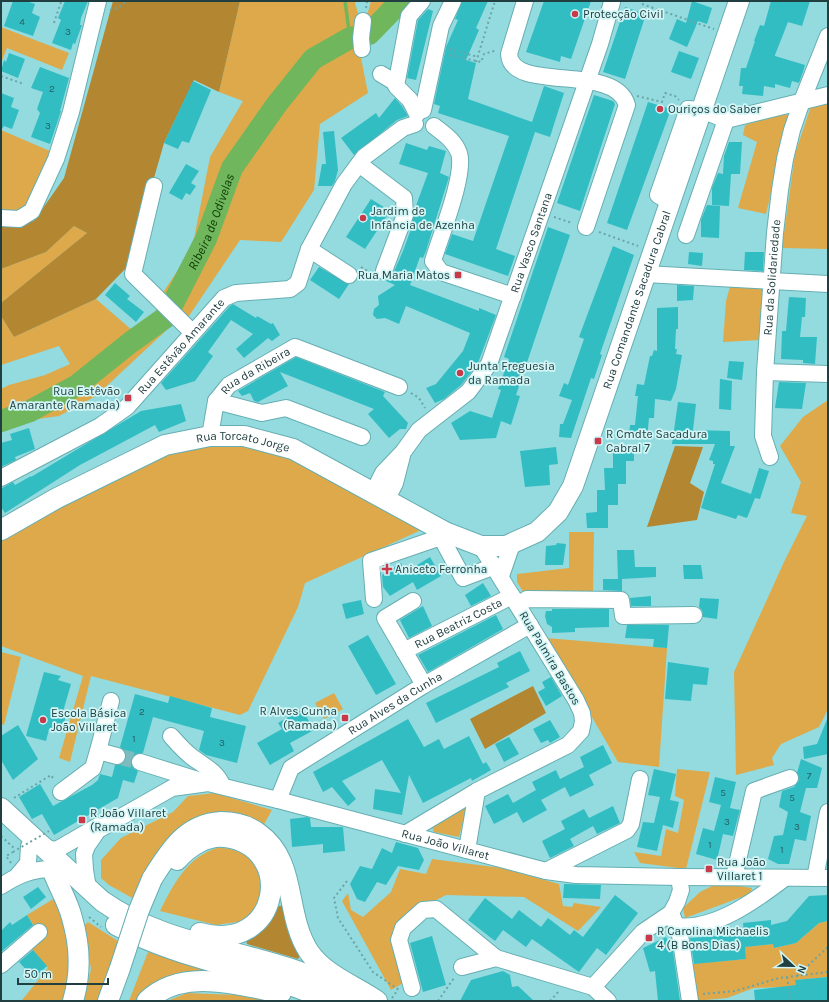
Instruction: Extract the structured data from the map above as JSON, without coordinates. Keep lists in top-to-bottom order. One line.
{"streets":{"main road":["Rua Comandante Sacadura Cabral","Rua Torcato Jorge"],"street":["Rua Vasco Santana","Rua da Solidariedade","Rua Estêvão Amarante","Rua da Ribeira","Rua Beatriz Costa","Rua Palmira Bastos","Rua Alves da Cunha","Rua João Villaret"]},"crossings":[["Rua Vasco Santana","Rua Torcato Jorge"],["Rua Comandante Sacadura Cabral","Rua Torcato Jorge"],["Rua Comandante Sacadura Cabral","Rua Palmira Bastos"],["Rua da Ribeira","Rua Torcato Jorge"],["Rua Torcato Jorge","Rua Palmira Bastos"],["Rua Beatriz Costa","Rua Palmira Bastos"],["Rua Palmira Bastos","Rua Alves da Cunha"],["Rua Palmira Bastos","Rua João Villaret"],["Rua Alves da Cunha","Rua João Villaret"]],"water":["Ribeira de Odivelas"],"places":{"other":["Protecção Civil","Ouriços do Saber","Jardim de Infância de Azenha","Junta Freguesia da Ramada","Escola Básica João Villaret"],"transit":["Rua Maria Matos","Rua Estêvão Amarante (Ramada)","R Cmdte Sacadura Cabral 7","R Alves Cunha (Ramada)","R João Villaret (Ramada)","Rua João Villaret 1","R Carolina Michaelis 4 (B Bons Dias)"],"health":["Aniceto Ferronha"]},"house_numbers":["4","3","2","3","2","1","3","7","5","5","3","3","1","1"],"scale_bar":"50 m","north":"right"}
